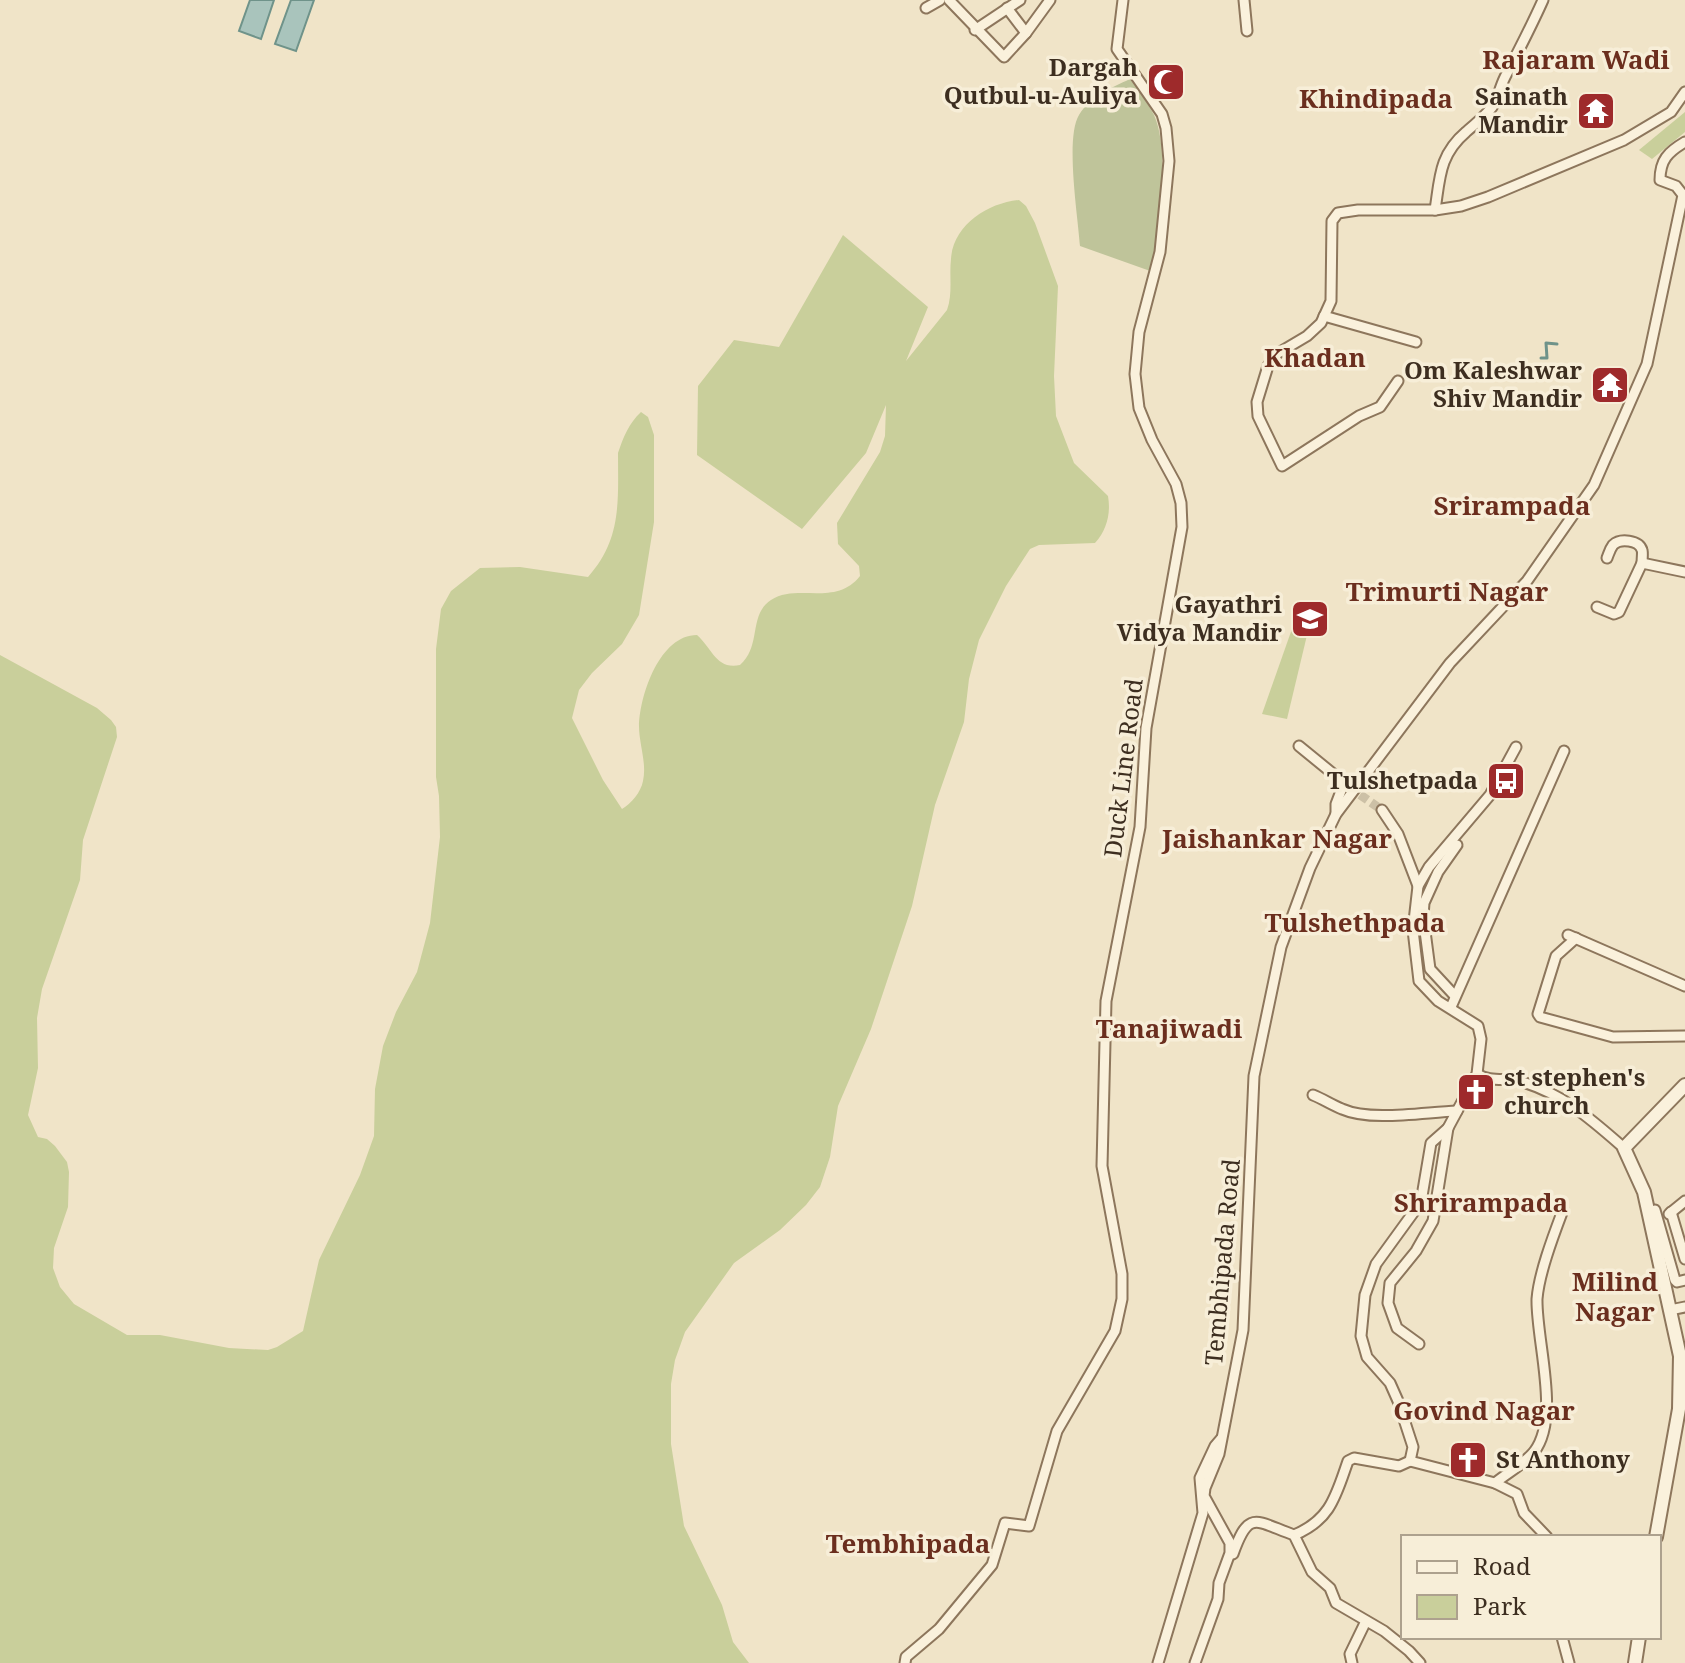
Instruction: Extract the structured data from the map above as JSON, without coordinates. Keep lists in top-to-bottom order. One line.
{"streets":{"street":["Duck Line Road","Tembhipada Road"]},"districts":["Rajaram Wadi","Khindipada","Khadan","Srirampada","Trimurti Nagar","Jaishankar Nagar","Tulshethpada","Tanajiwadi","Shrirampada","Milind Nagar","Govind Nagar","Tembhipada"],"places":{"mosque":["Dargah Qutbul-u-Auliya"],"temple":["Sainath Mandir","Om Kaleshwar Shiv Mandir"],"school or university":["Gayathri Vidya Mandir"],"bus stop":["Tulshetpada"],"church":["st stephen's church","St Anthony"]},"legend":["Road","Park"]}
